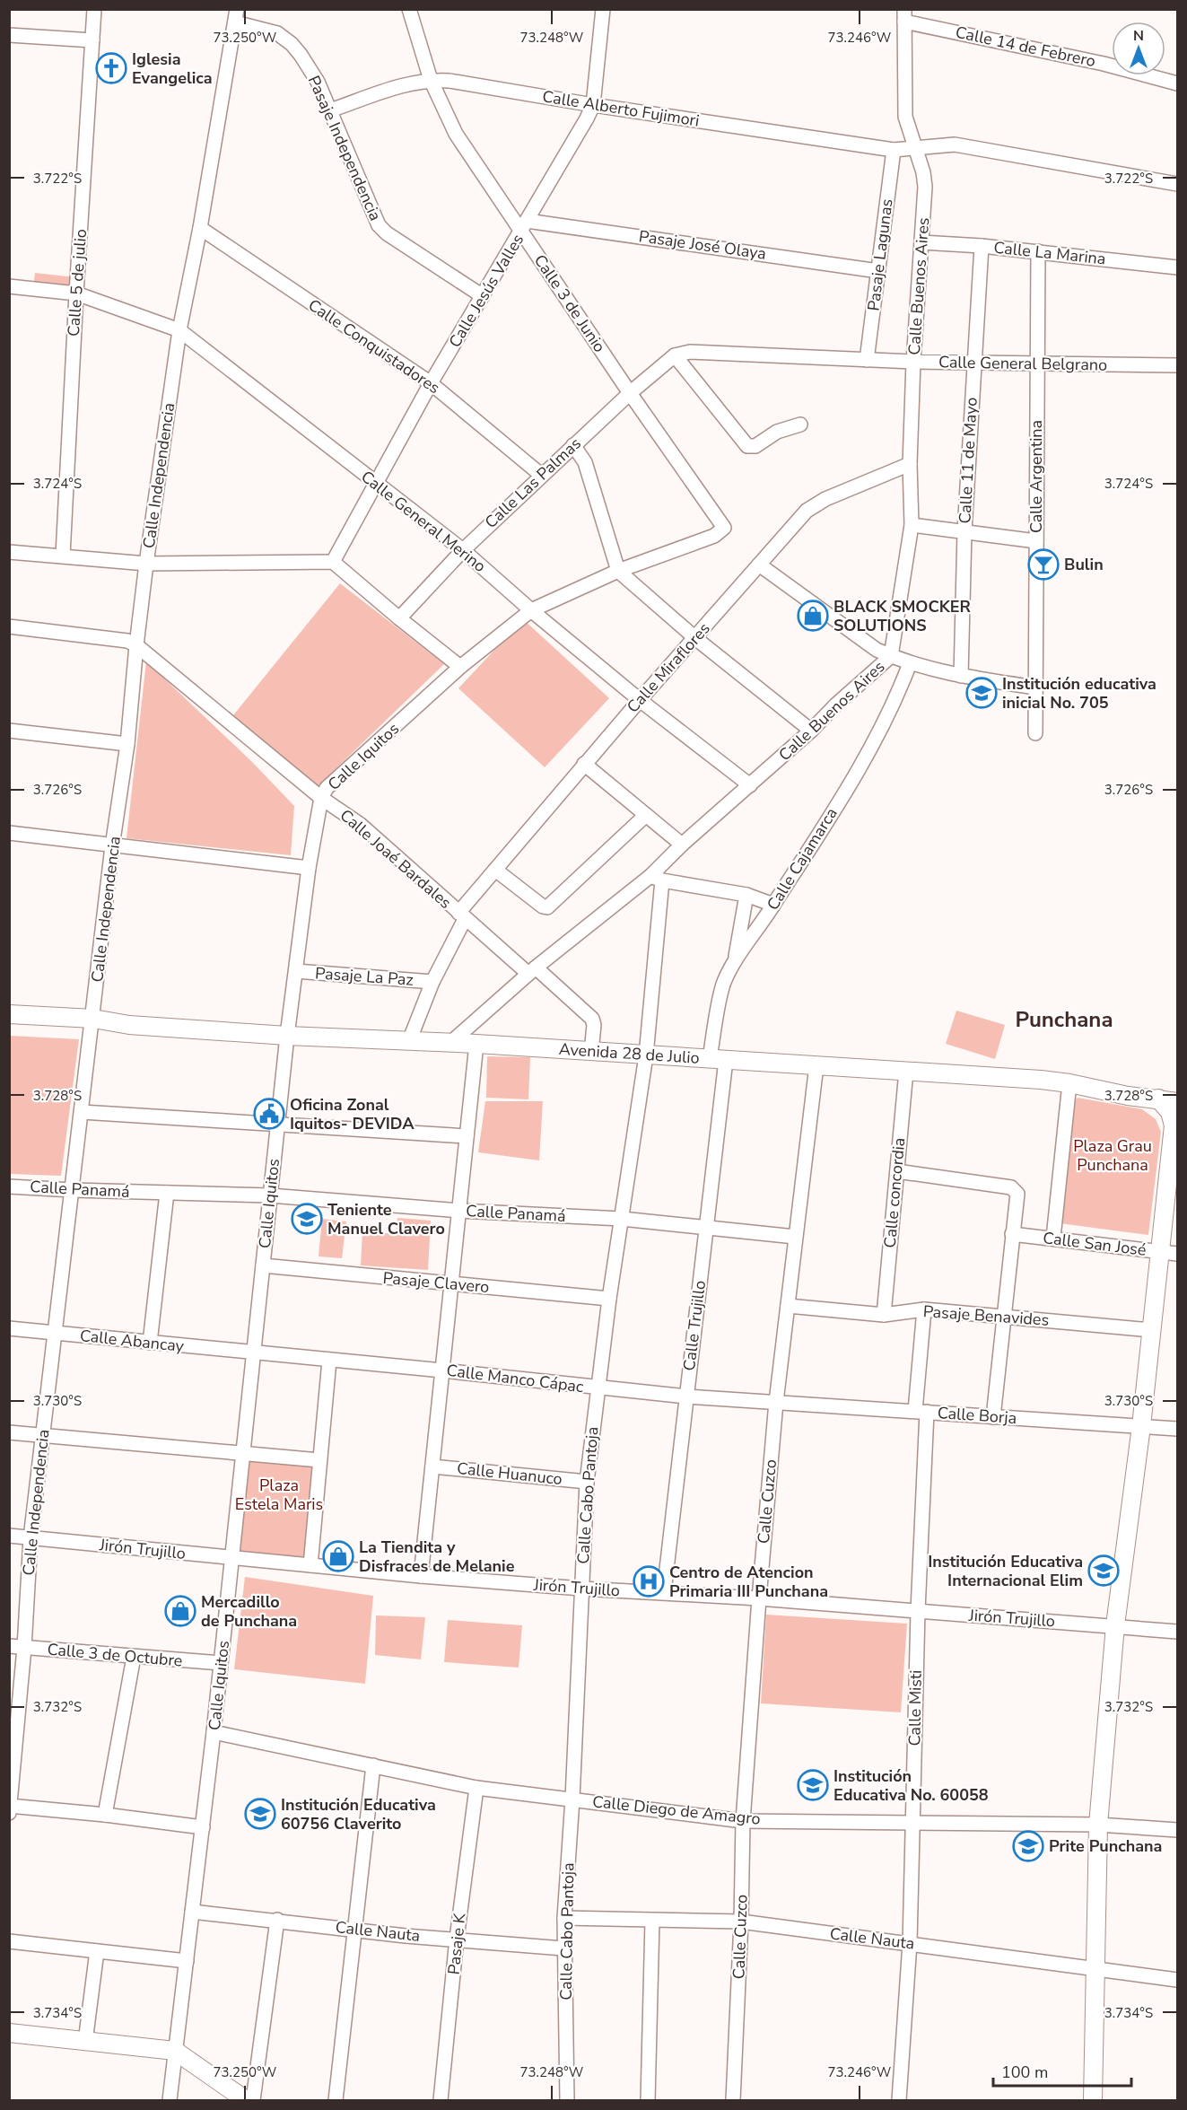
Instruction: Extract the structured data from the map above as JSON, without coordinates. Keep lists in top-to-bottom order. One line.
{"streets":{"main road":["Avenida 28 de Julio"],"street":["Calle 14 de Febrero","Calle Alberto Fujimori","Pasaje Independencia","Pasaje José Olaya","Calle La Marina","Pasaje Lagunas","Calle 5 de julio","Calle Buenos Aires","Calle Jesús Valles","Calle 3 de Junio","Calle Conquistadores","Calle General Belgrano","Calle 11 de Mayo","Calle Independencia","Calle Argentina","Calle Las Palmas","Calle General Merino","Calle Miraflores","Calle Iquitos","Calle Joaé Bardales","Calle Cajamarca","Pasaje La Paz","Calle Panamá","Calle concordia","Calle San José","Pasaje Clavero","Pasaje Benavides","Calle Trujillo","Calle Abancay","Calle Manco Cápac","Calle Borja","Calle Huanuco","Calle Cabo Pantoja","Calle Cuzco","Jirón Trujillo","Calle 3 de Octubre","Calle Misti","Calle Diego de Amagro","Calle Nauta","Pasaje K"]},"crossings":[["Calle 14 de Febrero","Calle Buenos Aires"],["Calle Alberto Fujimori","Pasaje Independencia"],["Calle Alberto Fujimori","Pasaje Lagunas"],["Calle Alberto Fujimori","Calle Buenos Aires"],["Calle Alberto Fujimori","Calle Jesús Valles"],["Calle Alberto Fujimori","Calle 3 de Junio"],["Pasaje Independencia","Calle Jesús Valles"],["Pasaje Independencia","Calle Independencia"],["Pasaje José Olaya","Pasaje Lagunas"],["Pasaje José Olaya","Calle Jesús Valles"],["Pasaje José Olaya","Calle 3 de Junio"],["Calle La Marina","Calle Buenos Aires"],["Calle La Marina","Calle 11 de Mayo"],["Calle La Marina","Calle Argentina"],["Pasaje Lagunas","Calle General Belgrano"],["Calle 5 de julio","Calle General Merino"],["Calle Buenos Aires","Calle General Belgrano"],["Calle Buenos Aires","Calle General Merino"],["Calle Buenos Aires","Calle Miraflores"],["Calle Buenos Aires","Calle Joaé Bardales"],["Calle Buenos Aires","Avenida 28 de Julio"],["Calle Buenos Aires","Calle Cabo Pantoja"],["Calle Jesús Valles","Calle 3 de Junio"],["Calle Jesús Valles","Calle Conquistadores"],["Calle Jesús Valles","Calle General Merino"],["Calle 3 de Junio","Calle Las Palmas"],["Calle 3 de Junio","Calle Iquitos"],["Calle Conquistadores","Calle Independencia"],["Calle Conquistadores","Calle Las Palmas"],["Calle General Belgrano","Calle 11 de Mayo"],["Calle General Belgrano","Calle Argentina"],["Calle General Belgrano","Calle Las Palmas"],["Calle Independencia","Calle General Merino"],["Calle Independencia","Calle Joaé Bardales"],["Calle Independencia","Avenida 28 de Julio"],["Calle Independencia","Calle Panamá"],["Calle Independencia","Calle Abancay"],["Calle Independencia","Jirón Trujillo"],["Calle Independencia","Calle 3 de Octubre"],["Calle Las Palmas","Calle General Merino"],["Calle General Merino","Calle Miraflores"],["Calle General Merino","Calle Iquitos"],["Calle Miraflores","Calle Joaé Bardales"],["Calle Miraflores","Pasaje La Paz"],["Calle Miraflores","Avenida 28 de Julio"],["Calle Iquitos","Calle Joaé Bardales"],["Calle Iquitos","Pasaje La Paz"],["Calle Iquitos","Avenida 28 de Julio"],["Calle Iquitos","Calle Panamá"],["Calle Iquitos","Pasaje Clavero"],["Calle Iquitos","Calle Abancay"],["Calle Iquitos","Calle Manco Cápac"],["Calle Iquitos","Jirón Trujillo"],["Calle Iquitos","Calle 3 de Octubre"],["Calle Iquitos","Calle Diego de Amagro"],["Calle Iquitos","Calle Nauta"],["Calle Joaé Bardales","Avenida 28 de Julio"],["Calle Cajamarca","Avenida 28 de Julio"],["Calle Cajamarca","Calle Trujillo"],["Avenida 28 de Julio","Calle concordia"],["Avenida 28 de Julio","Calle Trujillo"],["Avenida 28 de Julio","Calle Cabo Pantoja"],["Avenida 28 de Julio","Calle Cuzco"],["Calle Panamá","Calle Trujillo"],["Calle Panamá","Calle Cabo Pantoja"],["Calle Panamá","Calle Cuzco"],["Calle concordia","Pasaje Benavides"],["Pasaje Clavero","Calle Cabo Pantoja"],["Pasaje Benavides","Calle Cuzco"],["Pasaje Benavides","Calle Misti"],["Calle Trujillo","Calle Manco Cápac"],["Calle Trujillo","Jirón Trujillo"],["Calle Abancay","Calle Manco Cápac"],["Calle Manco Cápac","Calle Borja"],["Calle Manco Cápac","Calle Cabo Pantoja"],["Calle Manco Cápac","Calle Cuzco"],["Calle Borja","Calle Cuzco"],["Calle Borja","Calle Misti"],["Calle Huanuco","Calle Cabo Pantoja"],["Calle Cabo Pantoja","Jirón Trujillo"],["Calle Cabo Pantoja","Calle Diego de Amagro"],["Calle Cabo Pantoja","Calle Nauta"],["Calle Cuzco","Jirón Trujillo"],["Calle Cuzco","Calle Diego de Amagro"],["Calle Cuzco","Calle Nauta"],["Jirón Trujillo","Calle Misti"],["Calle Misti","Calle Diego de Amagro"],["Calle Misti","Calle Nauta"],["Calle Diego de Amagro","Pasaje K"],["Calle Nauta","Pasaje K"]],"districts":["Punchana"],"parks":["Plaza Grau Punchana","Plaza Estela Maris"],"places":{"church":["Iglesia Evangelica"],"bar":["Bulin"],"shop":["BLACK SMOCKER SOLUTIONS","La Tiendita y Disfraces de Melanie","Mercadillo de Punchana"],"school or university":["Institución educativa inicial No. 705","Teniente Manuel Clavero","Institución Educativa Internacional Elim","Institución Educativa No. 60058","Institución Educativa 60756 Claverito","Prite Punchana"],"public building":["Oficina Zonal Iquitos- DEVIDA"],"hospital":["Centro de Atencion Primaria III Punchana"]},"scale_bar":"100 m","north":"top","coordinates":["73.250°W","73.248°W","73.246°W","3.722°S","3.724°S","3.726°S","3.728°S","3.730°S","3.732°S","3.734°S"]}
